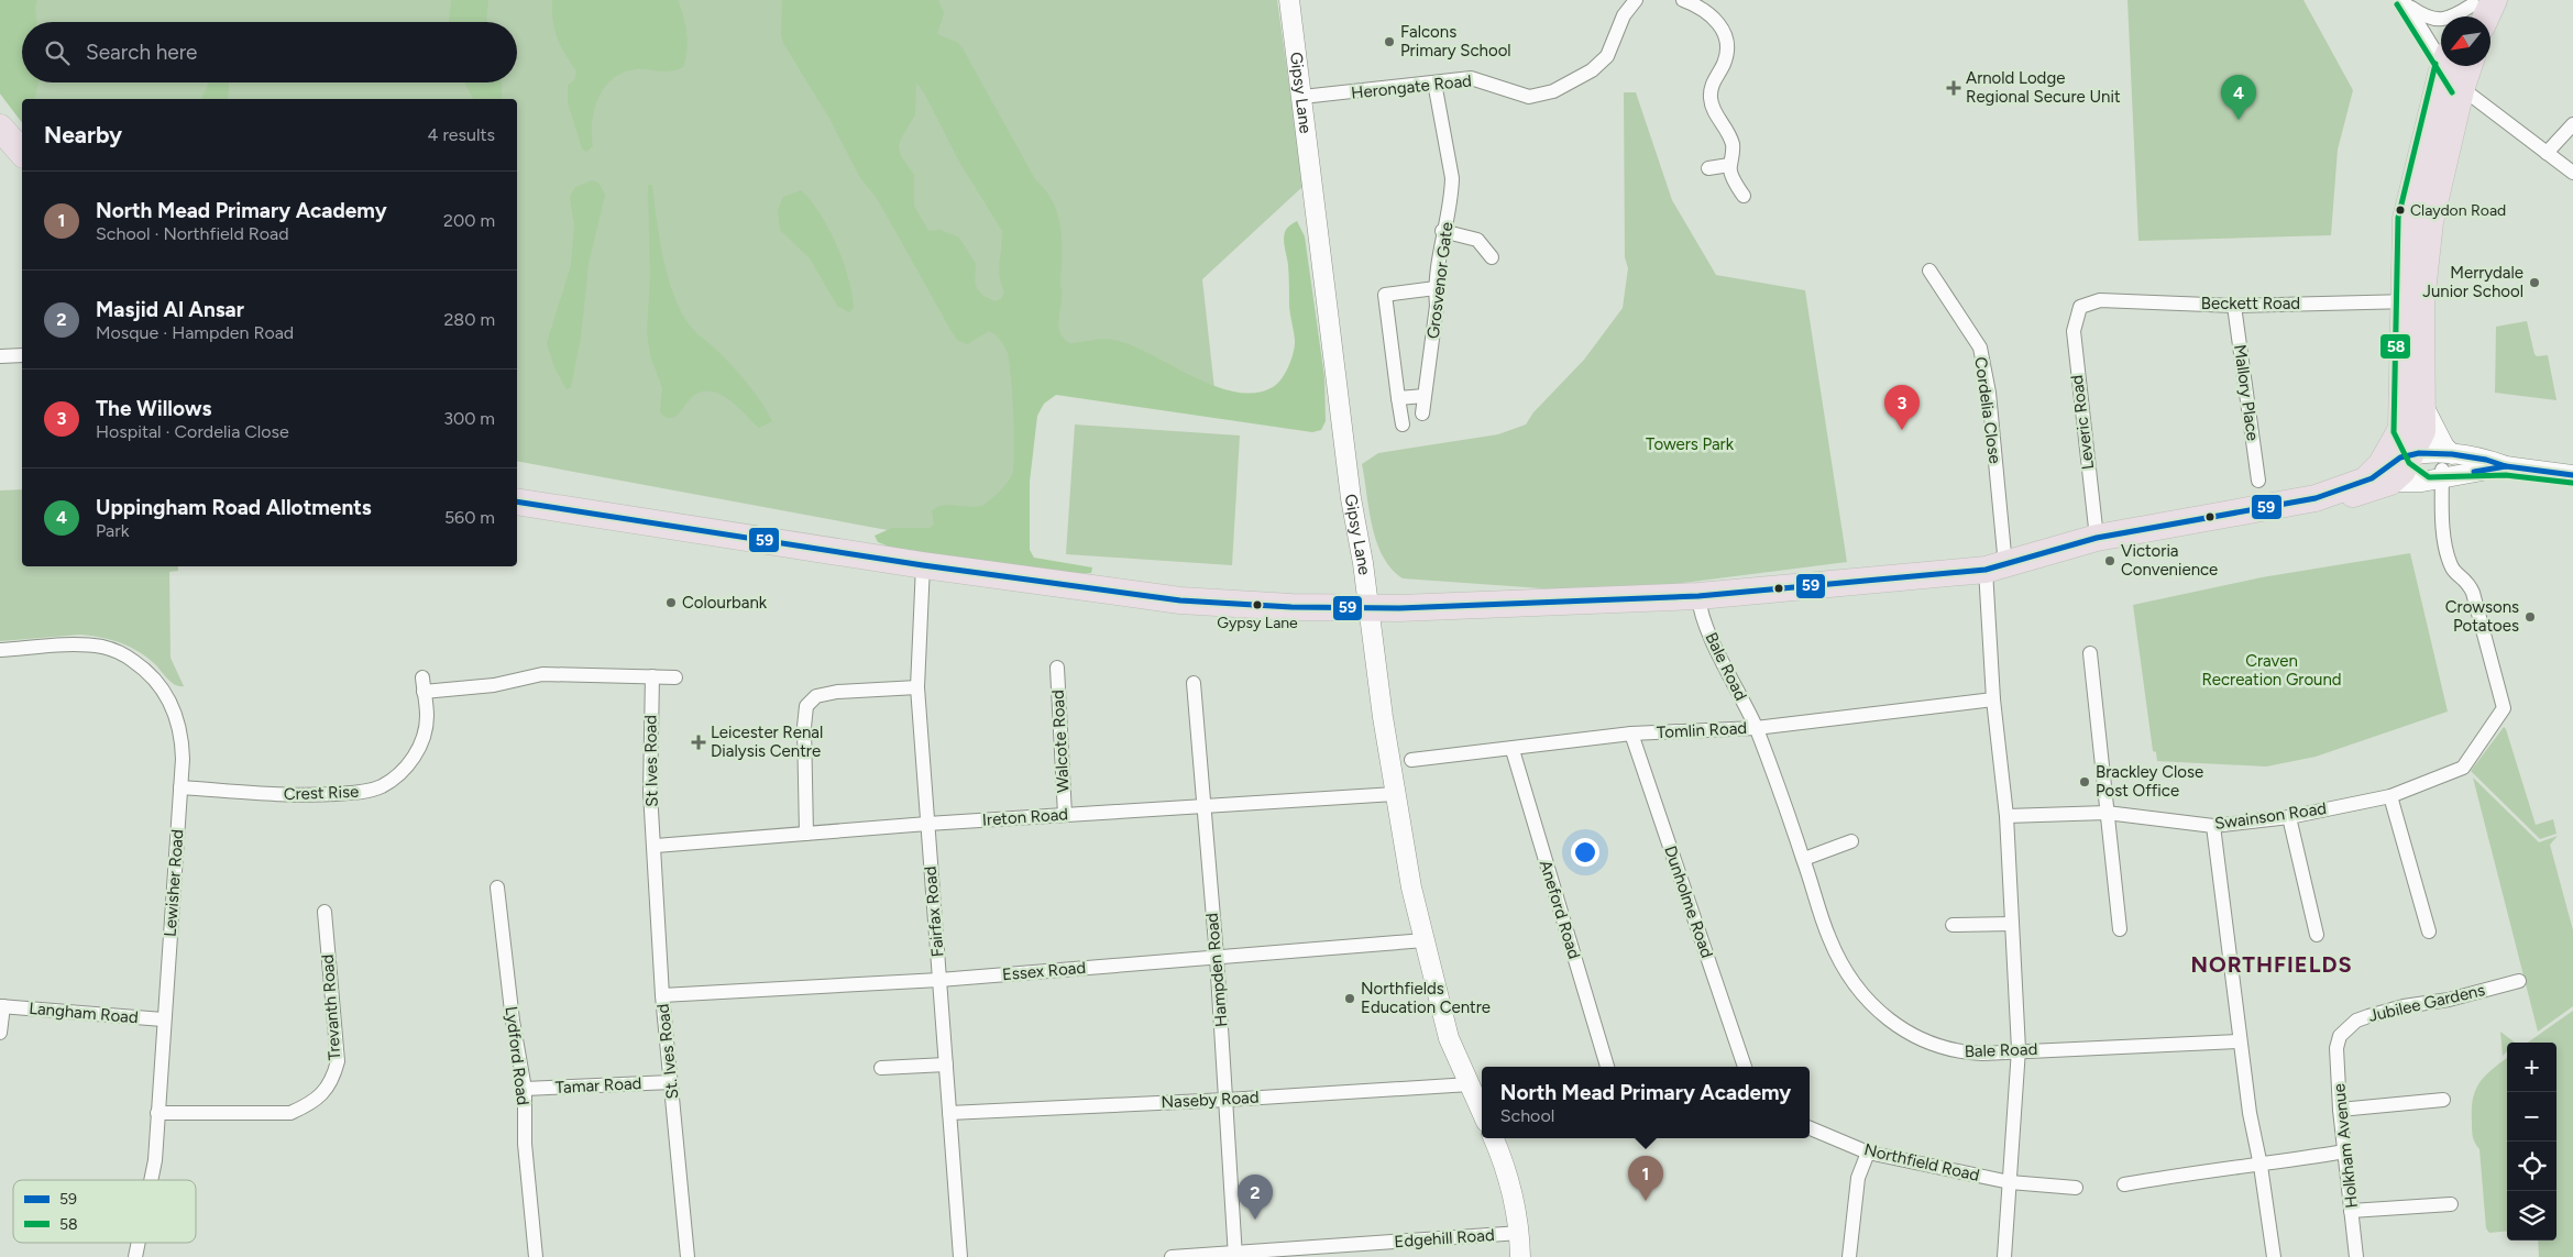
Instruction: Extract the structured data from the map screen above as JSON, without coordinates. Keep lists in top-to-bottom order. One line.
{"streets":{"street":["Herongate Road","Gipsy Lane","Grosvenor Gate","Beckett Road","Mallory Place","Cordelia Close","Leveric Road","Bale Road","Tomlin Road","Walcote Road","St Ives Road","Crest Rise","Swainson Road","Ireton Road","Lewisher Road","Dunholme Road","Aneford Road","Fairfax Road","Hampden Road","Essex Road","Jubilee Gardens","Trevanth Road","Langham Road","St. Ives Road","Lydford Road","Tamar Road","Naseby Road","Holkham Avenue","Northfield Road","Edgehill Road"]},"crossings":[["Herongate Road","Gipsy Lane"],["Herongate Road","Grosvenor Gate"],["Gipsy Lane","Ireton Road"],["Gipsy Lane","Essex Road"],["Gipsy Lane","Naseby Road"],["Beckett Road","Mallory Place"],["Beckett Road","Leveric Road"],["Cordelia Close","Bale Road"],["Cordelia Close","Tomlin Road"],["Cordelia Close","Swainson Road"],["Cordelia Close","Northfield Road"],["Bale Road","Tomlin Road"],["Tomlin Road","Dunholme Road"],["Tomlin Road","Aneford Road"],["Walcote Road","Ireton Road"],["St Ives Road","Crest Rise"],["St Ives Road","Ireton Road"],["St Ives Road","St. Ives Road"],["Crest Rise","Lewisher Road"],["Ireton Road","Fairfax Road"],["Ireton Road","Hampden Road"],["Ireton Road","St. Ives Road"],["Lewisher Road","Trevanth Road"],["Lewisher Road","Langham Road"],["Fairfax Road","Essex Road"],["Fairfax Road","Naseby Road"],["Hampden Road","Essex Road"],["Hampden Road","Naseby Road"],["Hampden Road","Edgehill Road"],["Essex Road","St. Ives Road"],["Jubilee Gardens","Holkham Avenue"],["St. Ives Road","Tamar Road"],["Lydford Road","Tamar Road"]],"districts":["NORTHFIELDS"],"parks":["Towers Park","Craven Recreation Ground"],"places":{"other":["Falcons Primary School","Claydon Road","Merrydale Junior School","Victoria Convenience","Colourbank","Gypsy Lane","Crowsons Potatoes","Brackley Close Post Office","Northfields Education Centre"],"health":["Arnold Lodge Regional Secure Unit","Leicester Renal Dialysis Centre"]},"lines":["transit line 58","transit line 59"],"legend":["59","58"],"north":"bottom left","page":{"search":"Search here","pins":["4","3","1","2"],"heading":["Nearby","4 results"],"list":[{"mark":"1","name":"North Mead Primary Academy","note":"School · Northfield Road","value":"200 m"},{"mark":"2","name":"Masjid Al Ansar","note":"Mosque · Hampden Road","value":"280 m"},{"mark":"3","name":"The Willows","note":"Hospital · Cordelia Close","value":"300 m"},{"mark":"4","name":"Uppingham Road Allotments","note":"Park","value":"560 m"}],"map_buttons":["+","−"],"popup":["North Mead Primary Academy","School"]}}
